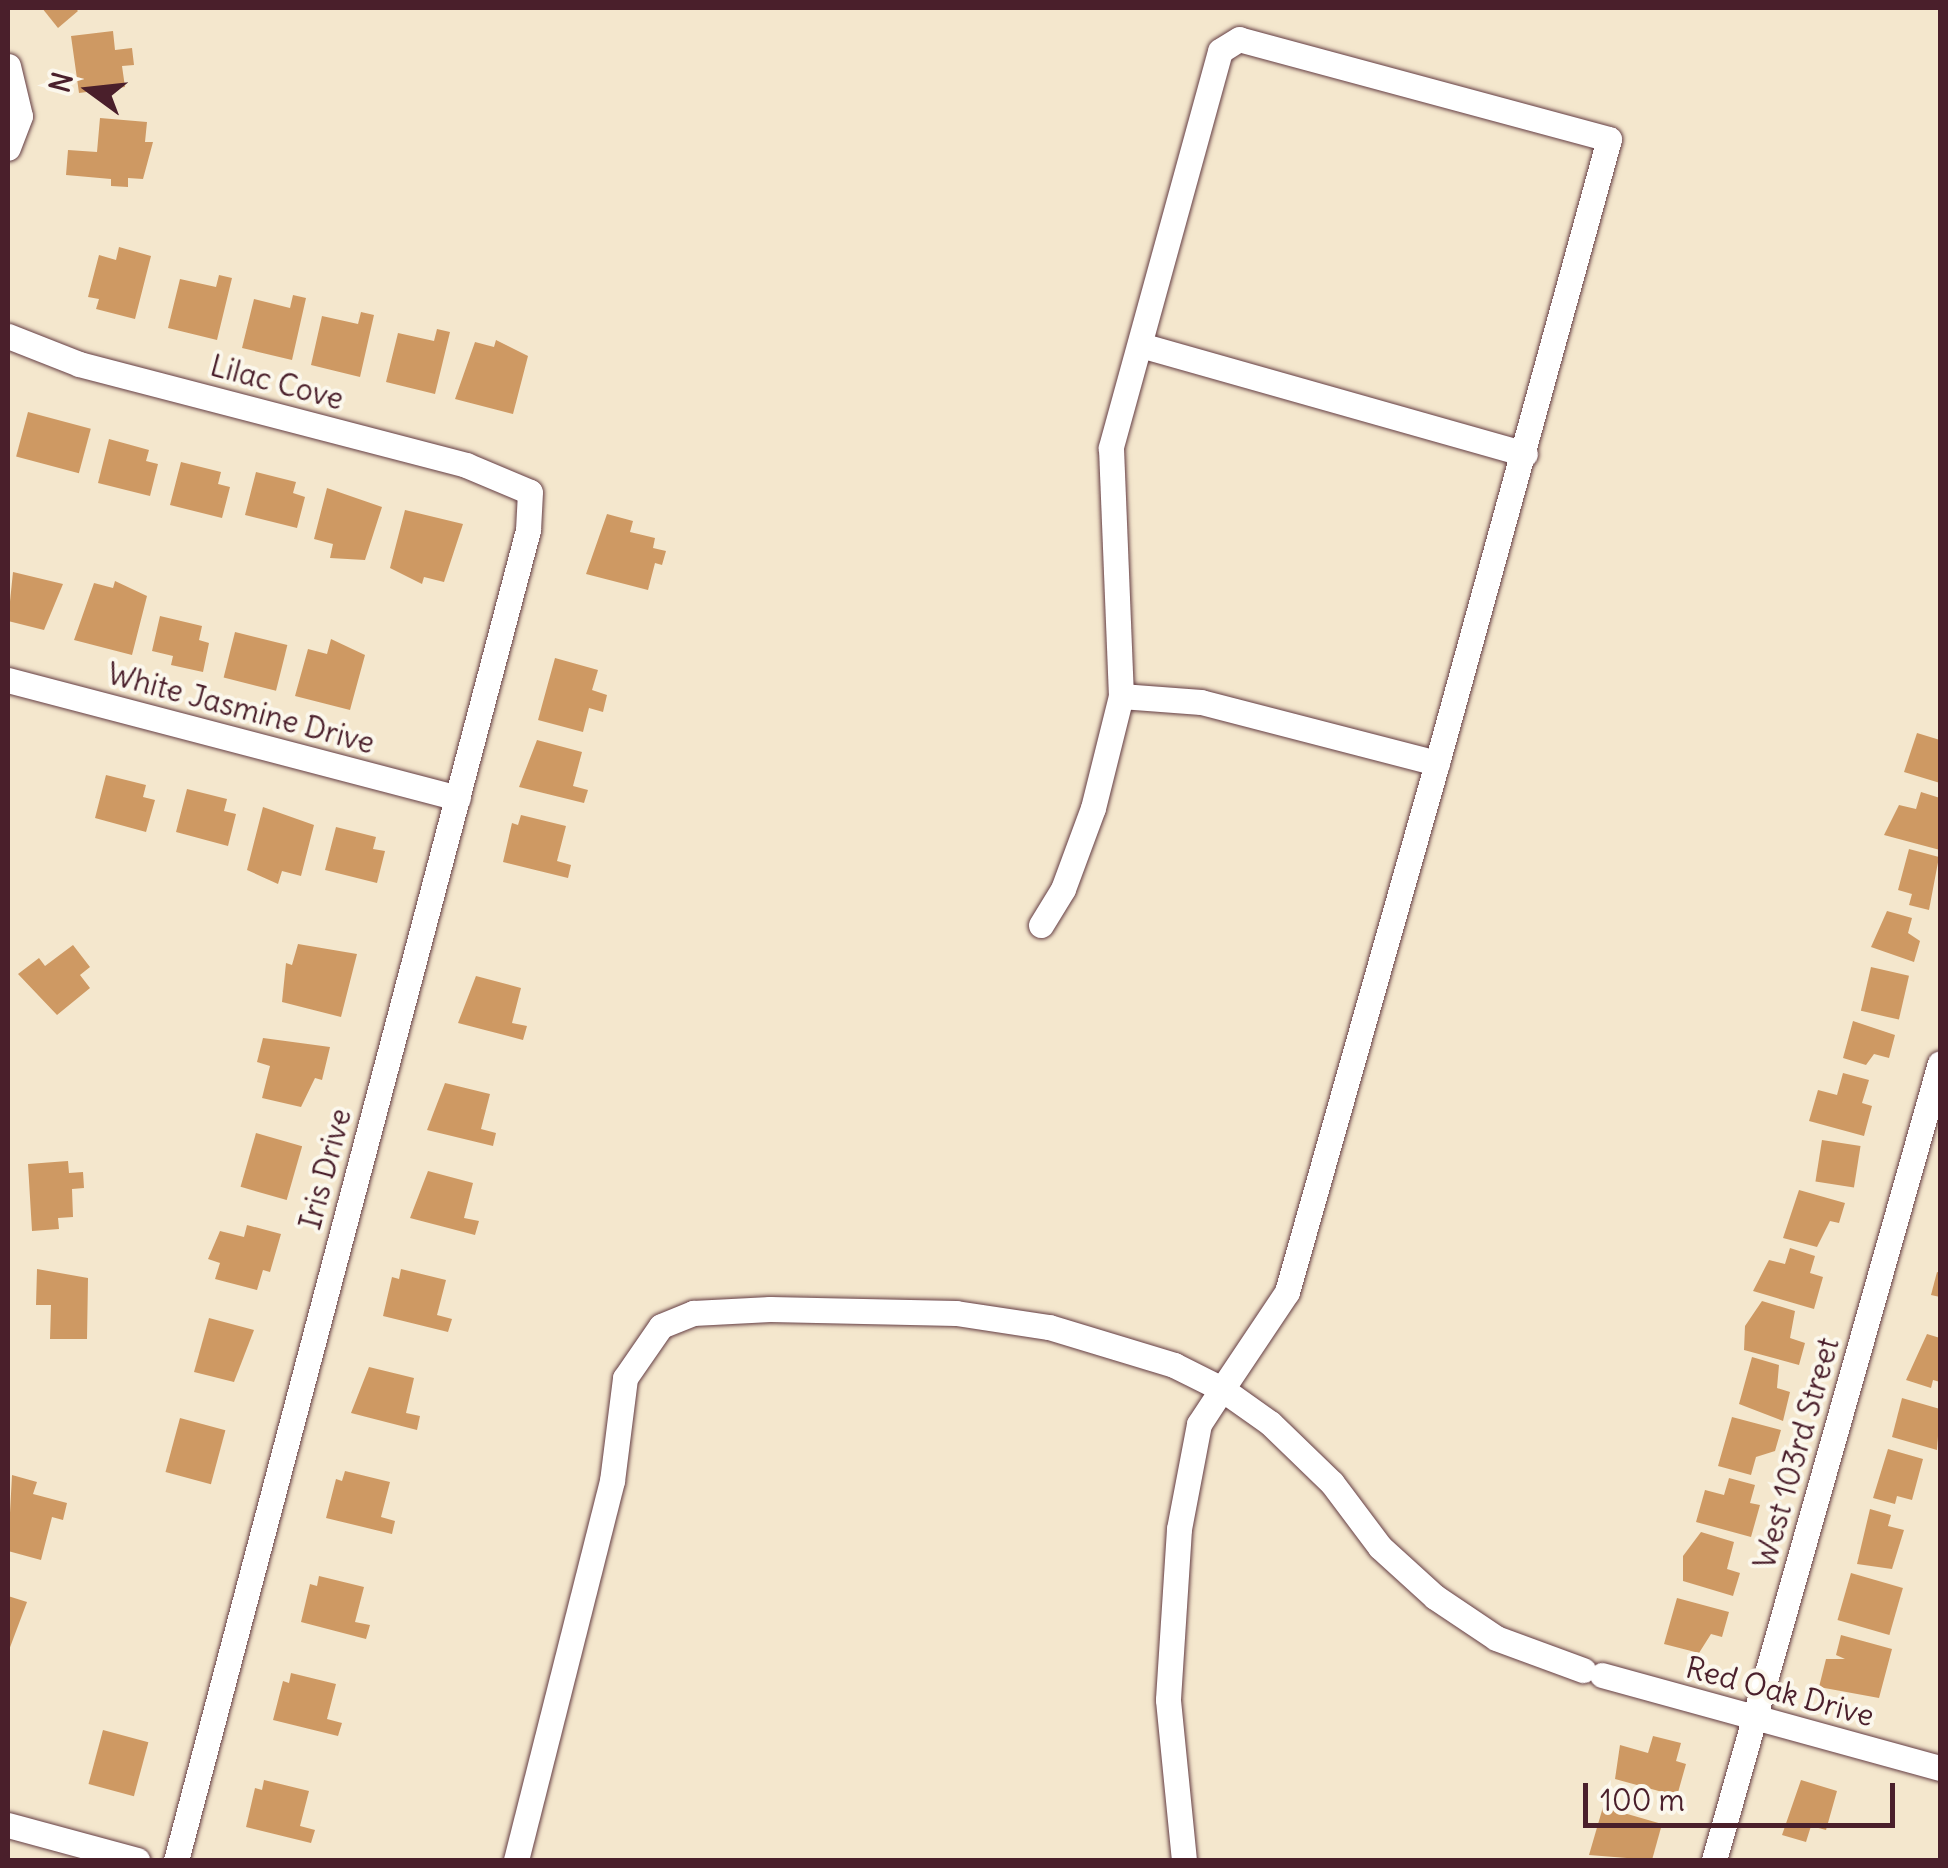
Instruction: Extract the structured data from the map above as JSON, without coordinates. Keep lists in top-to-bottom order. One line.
{"streets":{"street":["Lilac Cove","White Jasmine Drive","Iris Drive","West 103rd Street","Red Oak Drive"]},"crossings":[["Lilac Cove","Iris Drive"],["White Jasmine Drive","Iris Drive"],["West 103rd Street","Red Oak Drive"]],"scale_bar":"100 m","north":"left"}
